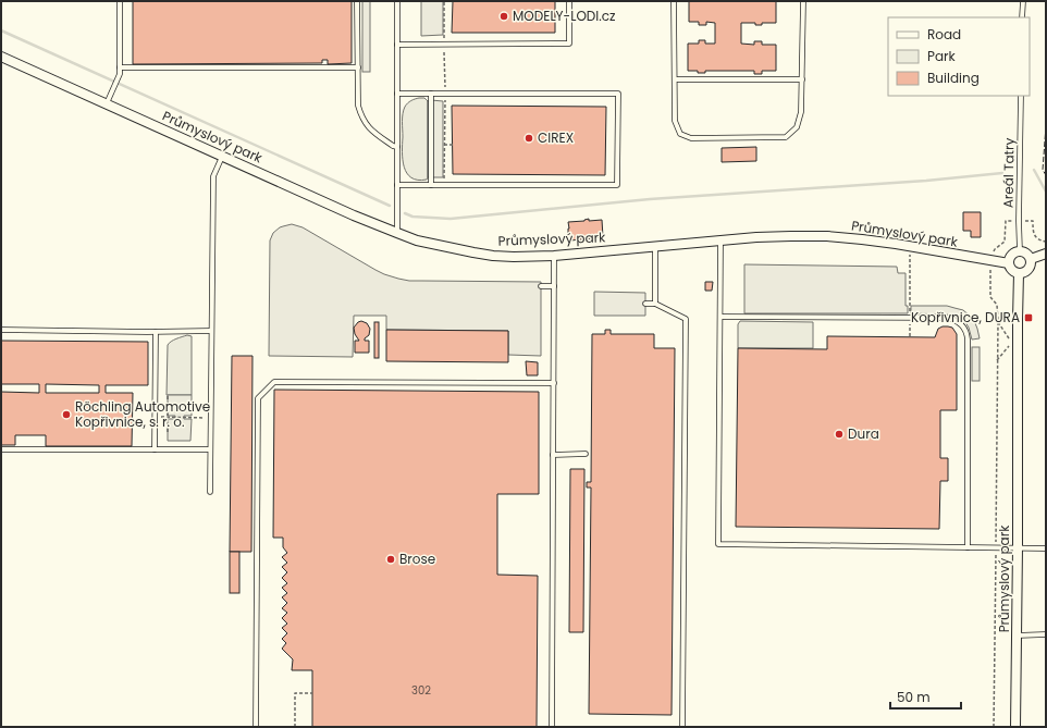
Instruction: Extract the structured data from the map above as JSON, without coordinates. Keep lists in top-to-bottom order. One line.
{"streets":{"street":["Průmyslový park"],"lane":["Areál Tatry"]},"crossings":[["Průmyslový park","Areál Tatry"]],"places":{"other":["MODELY-LODI.cz","CIREX","Röchling Automotive Kopřivnice, s. r. o.","Dura","Brose"],"transit":["Kopřivnice, DURA"]},"house_numbers":["302"],"legend":["Road","Park","Building"],"scale_bar":"50 m"}
